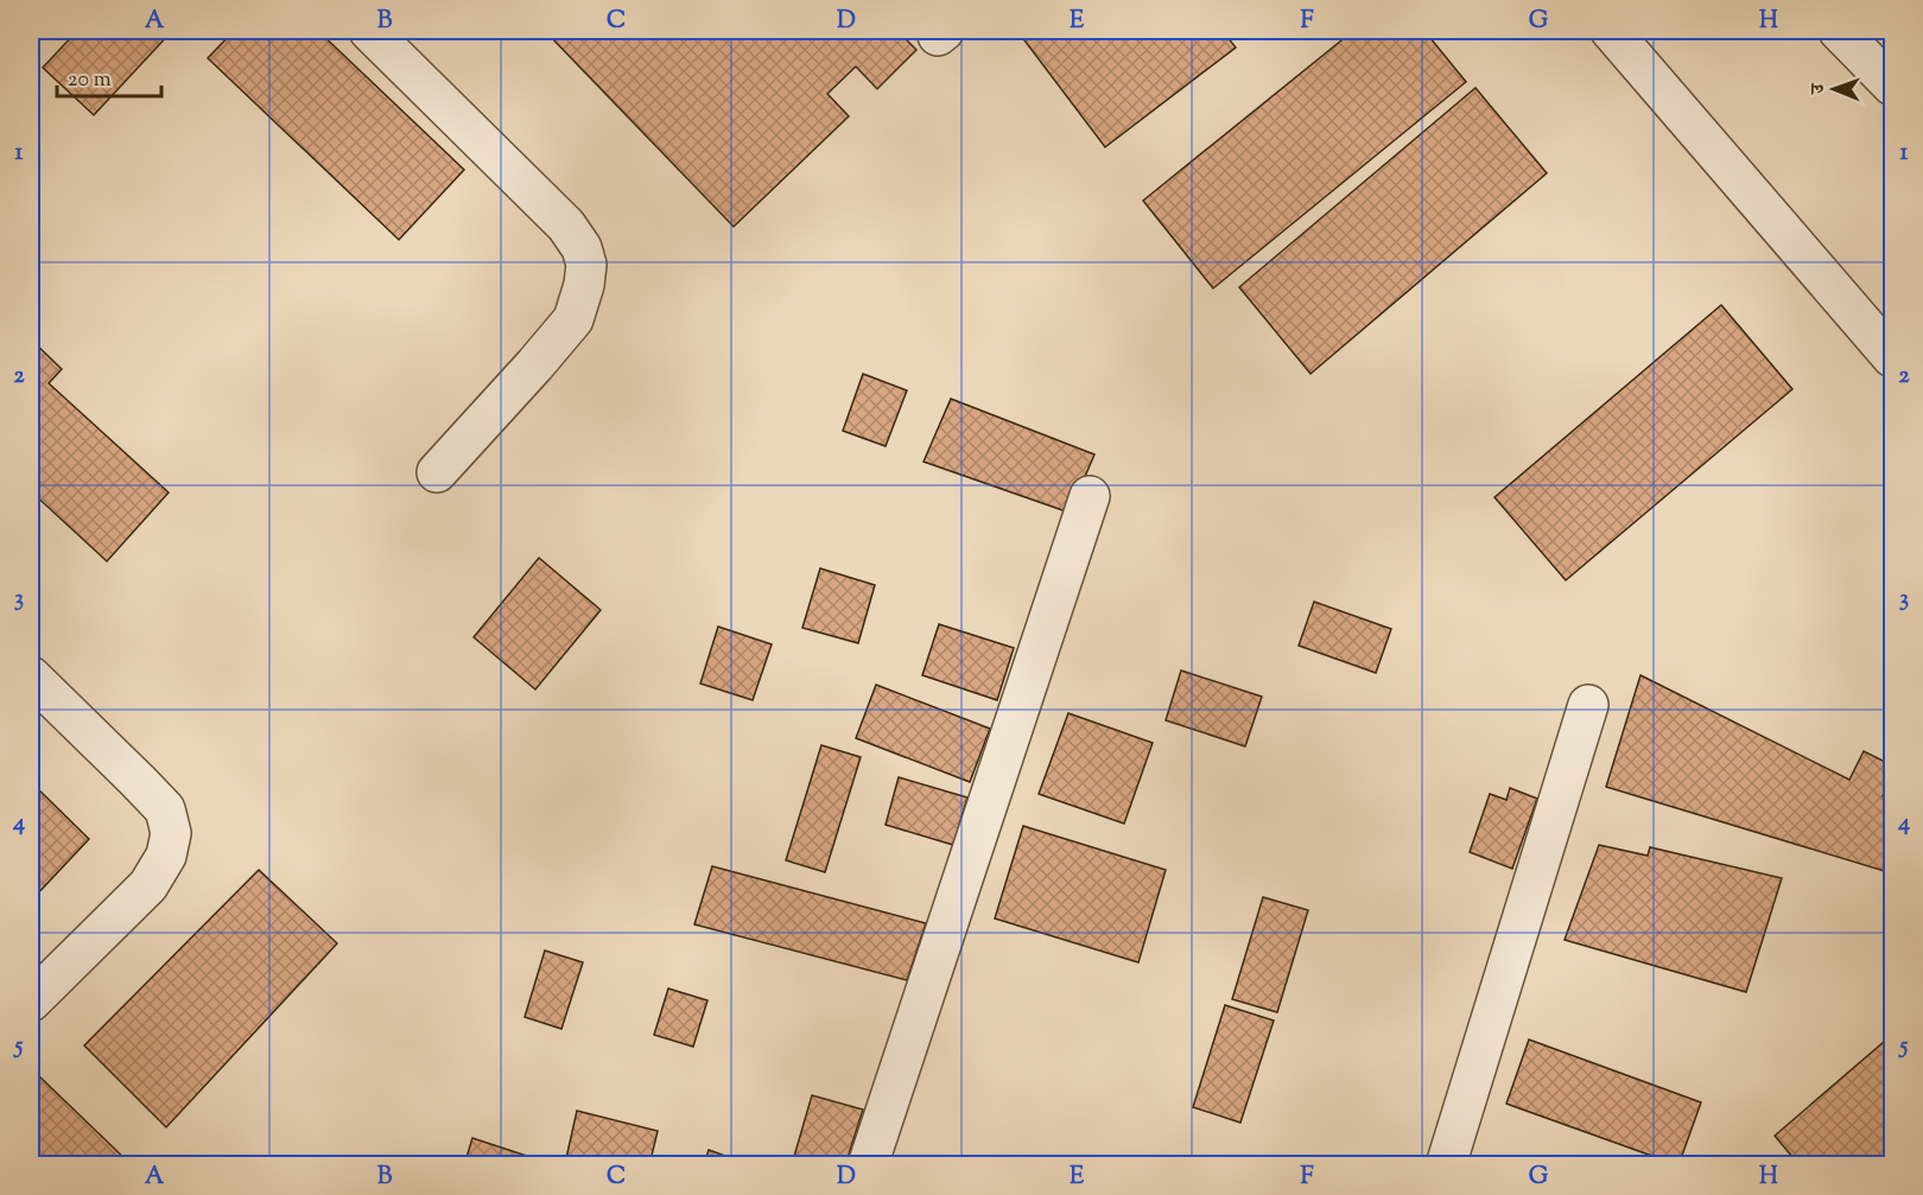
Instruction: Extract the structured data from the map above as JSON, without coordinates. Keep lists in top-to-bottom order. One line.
{"scale_bar":"20 m","north":"left","grid":{"columns":["A","B","C","D","E","F","G","H"],"rows":["1","2","3","4","5"]}}
